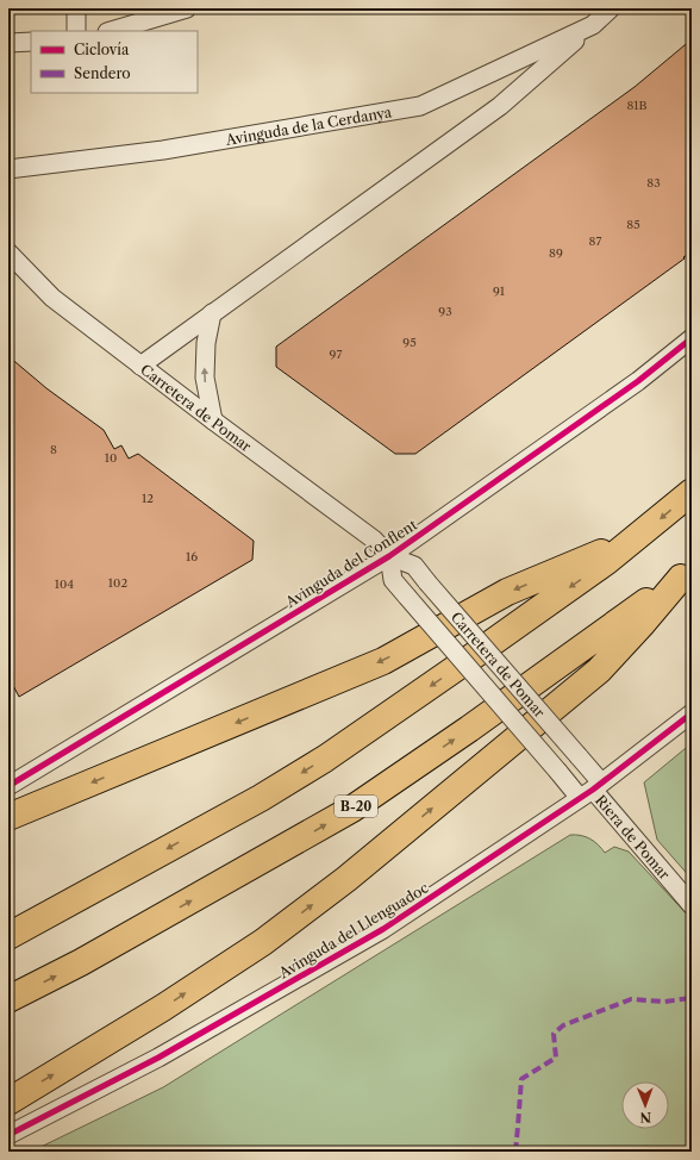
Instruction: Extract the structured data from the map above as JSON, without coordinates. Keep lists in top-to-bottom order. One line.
{"streets":{"highway":["B-20"],"street":["Avinguda de la Cerdanya","Carretera de Pomar","Avinguda del Conflent","Riera de Pomar","Avinguda del Llenguadoc"]},"crossings":[["Avinguda de la Cerdanya","Carretera de Pomar"],["Carretera de Pomar","Avinguda del Conflent"],["Carretera de Pomar","Riera de Pomar"],["Carretera de Pomar","Avinguda del Llenguadoc"],["Riera de Pomar","Avinguda del Llenguadoc"]],"house_numbers":["81B","83","85","87","89","91","93","95","97","8","10","12","16","102","104"],"legend":["Ciclovía","Sendero"],"north":"bottom"}
